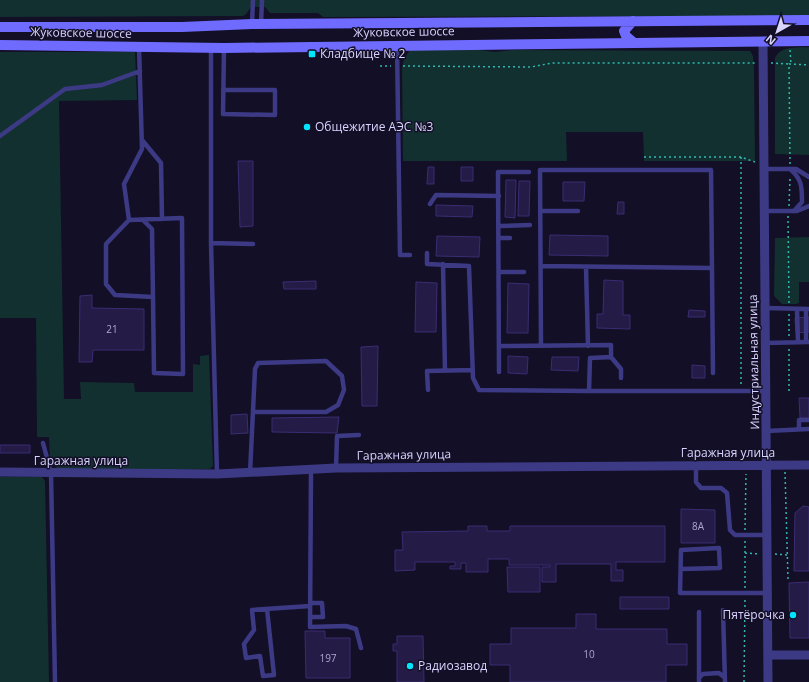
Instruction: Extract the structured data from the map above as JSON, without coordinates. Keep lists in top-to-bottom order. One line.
{"streets":{"main road":["Жуковское шоссе"],"street":["Индустриальная улица","Гаражная улица"]},"crossings":[["Жуковское шоссе","Индустриальная улица"],["Индустриальная улица","Гаражная улица"]],"places":{"transit":["Кладбище № 2"],"other":["Общежитие АЭС №3","Пятёрочка","Радиозавод"]},"house_numbers":["21","8А","10","197"],"north":"bottom left"}
